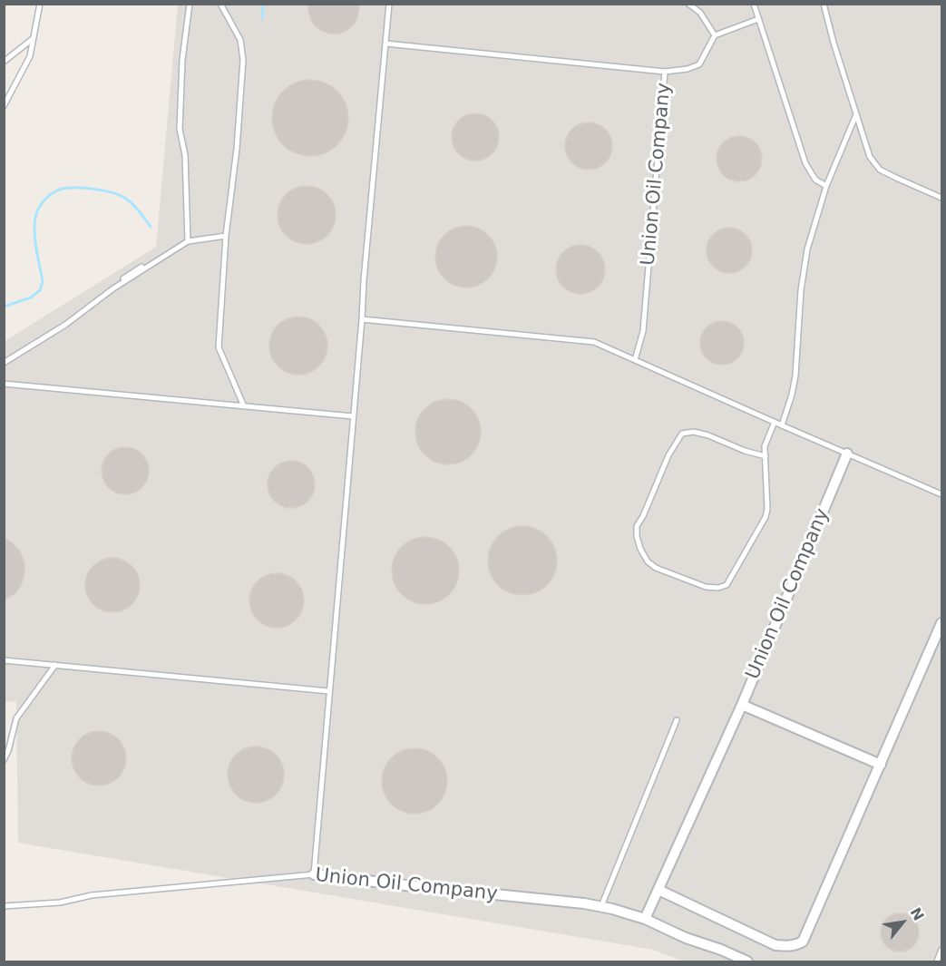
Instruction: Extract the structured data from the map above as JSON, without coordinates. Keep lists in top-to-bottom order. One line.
{"streets":{"street":["Union Oil Company"]},"north":"top right"}
